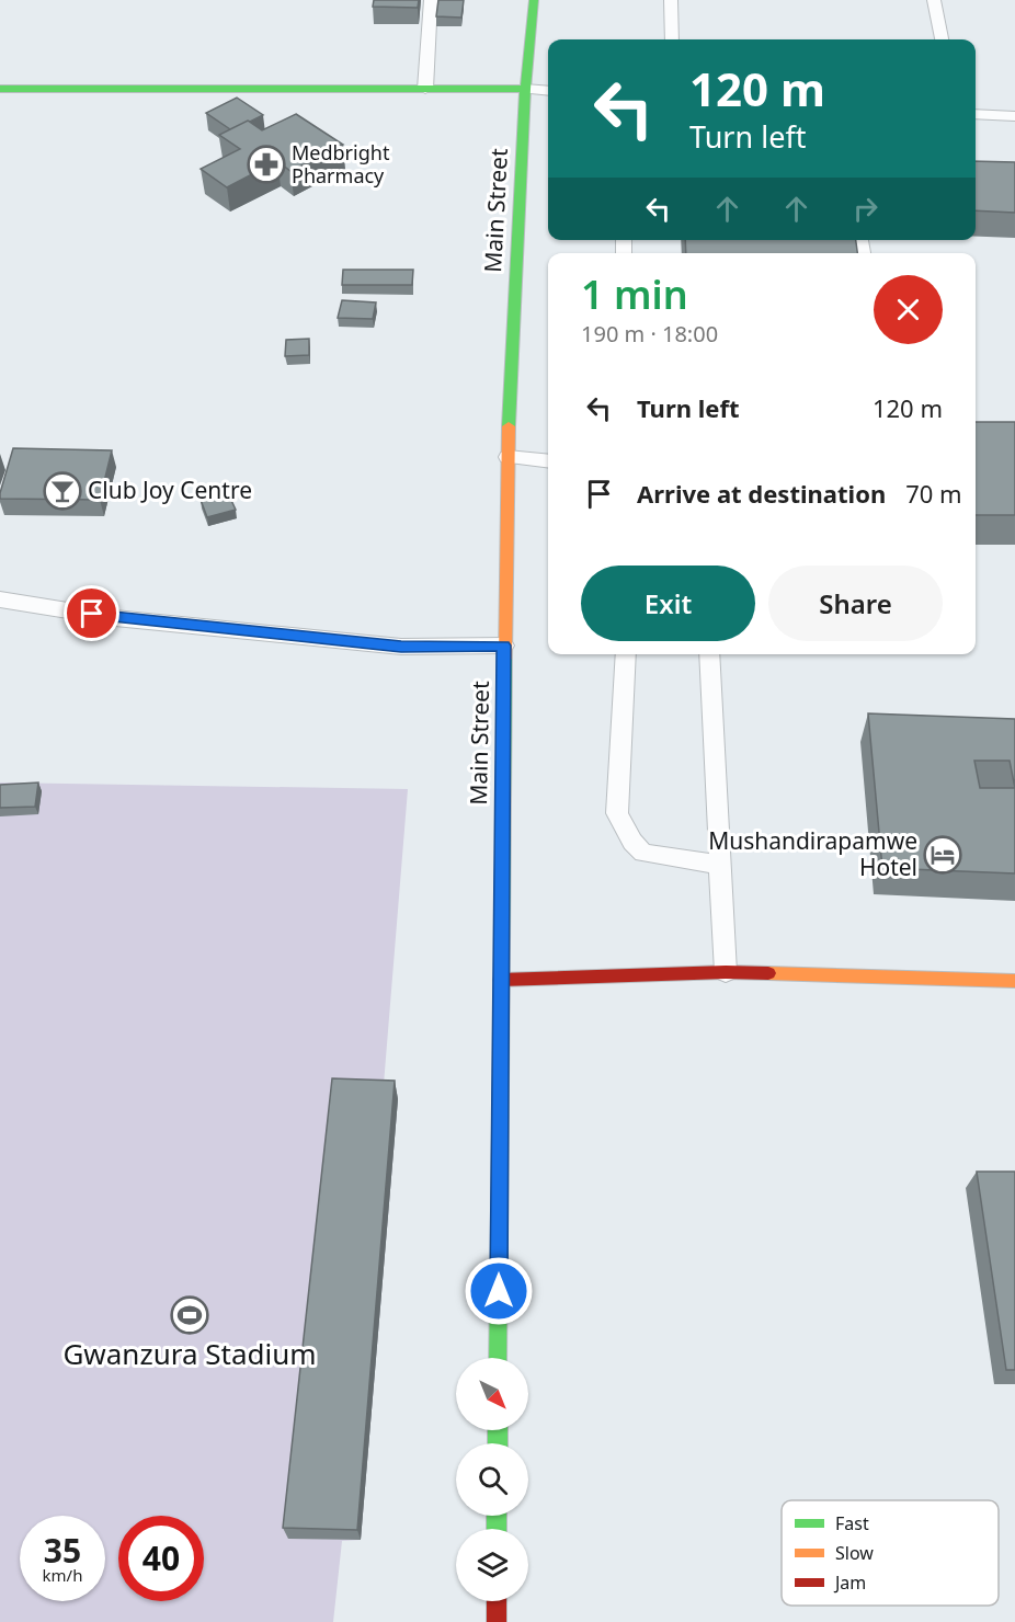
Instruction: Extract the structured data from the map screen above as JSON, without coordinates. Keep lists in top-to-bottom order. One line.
{"streets":{"street":["Main Street"]},"places":{"pharmacy":["Medbright Pharmacy"],"bar":["Club Joy Centre"],"hotel":["Mushandirapamwe Hotel"],"sports":["Gwanzura Stadium"]},"legend":["Fast","Slow","Jam"],"north":"bottom right","page":{"turn":["120 m","Turn left"],"heading":["1 min","190 m · 18:00"],"list":[{"name":"Turn left","value":"120 m"},{"name":"Arrive at destination","value":"70 m"}],"buttons":["Exit","Share"],"speed":"35 km/h","limit":"40"}}
